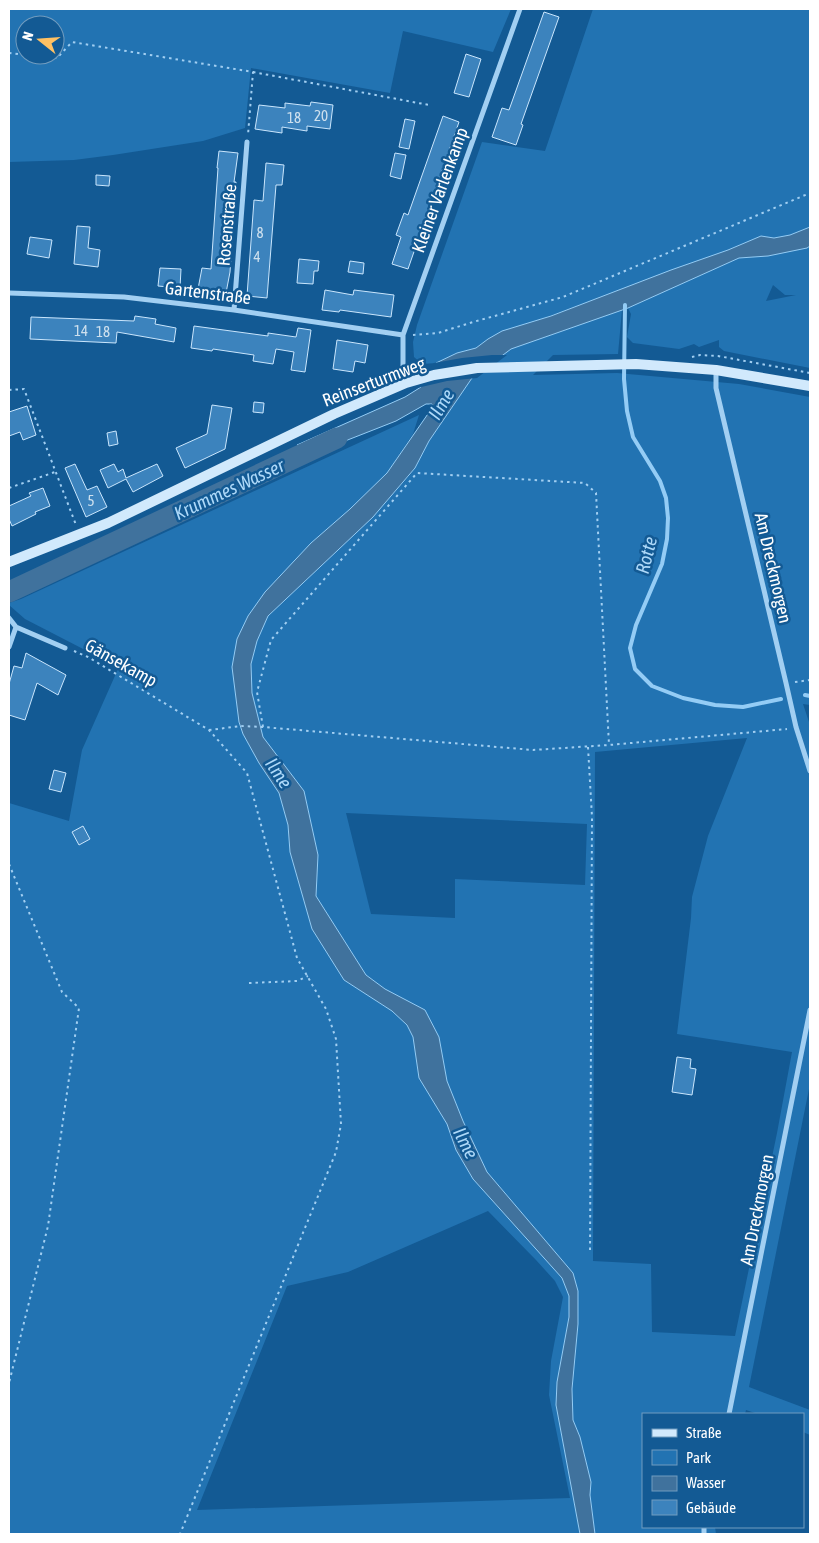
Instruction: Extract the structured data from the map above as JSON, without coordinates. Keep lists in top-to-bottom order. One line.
{"streets":{"main road":["Reinserturmweg"],"street":["Kleiner Varlenkamp","Rosenstraße","Gartenstraße","Am Dreckmorgen","Gänsekamp"]},"crossings":[["Kleiner Varlenkamp","Gartenstraße"],["Kleiner Varlenkamp","Reinserturmweg"],["Rosenstraße","Gartenstraße"],["Reinserturmweg","Am Dreckmorgen"]],"water":["Ilme","Krummes Wasser","Rotte"],"house_numbers":["20","18","8","4","14","18","5"],"legend":["Straße","Park","Wasser","Gebäude"],"north":"left"}
